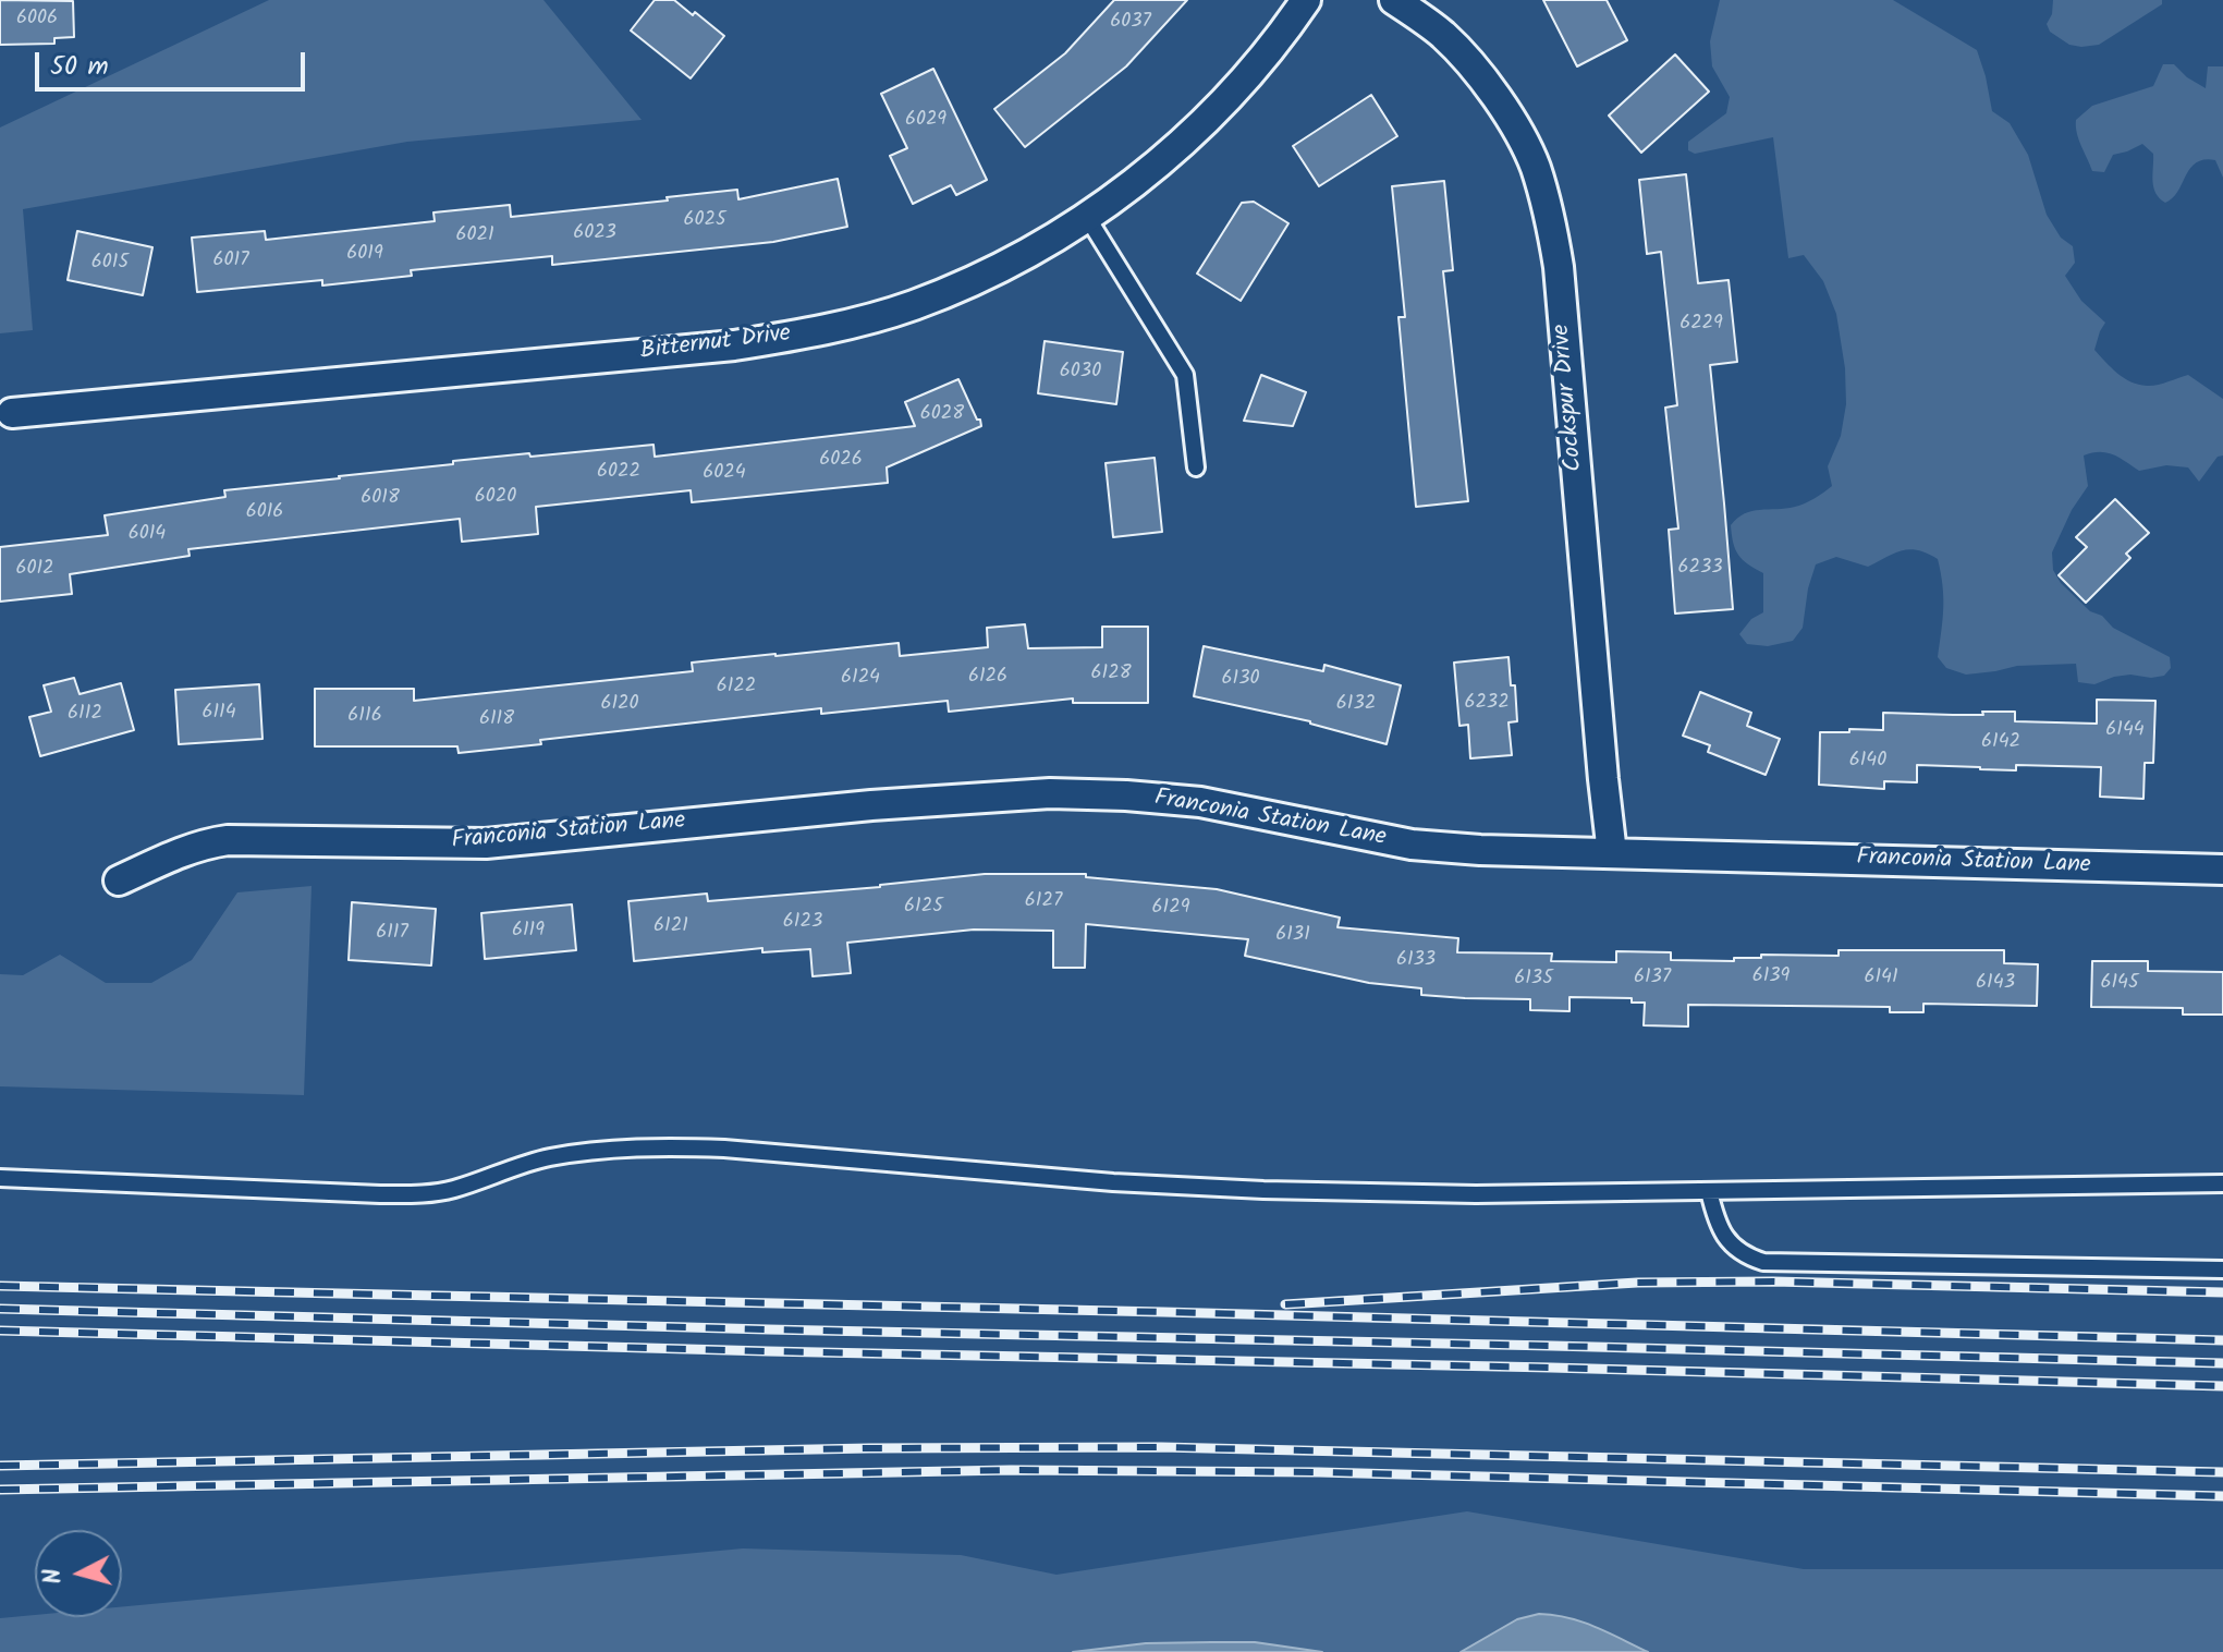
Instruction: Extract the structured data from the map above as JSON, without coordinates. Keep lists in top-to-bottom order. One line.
{"streets":{"street":["Bitternut Drive","Cockspur Drive","Franconia Station Lane"]},"crossings":[["Cockspur Drive","Franconia Station Lane"]],"house_numbers":["6006","6037","6029","6025","6023","6021","6019","6017","6015","6229","6030","6028","6026","6022","6024","6020","6018","6016","6014","6233","6012","6128","6126","6124","6130","6122","6232","6120","6132","6114","6112","6116","6118","6144","6142","6140","6127","6125","6129","6123","6121","6119","6117","6131","6133","6139","6137","6141","6135","6143","6145"],"scale_bar":"50 m","north":"left"}
